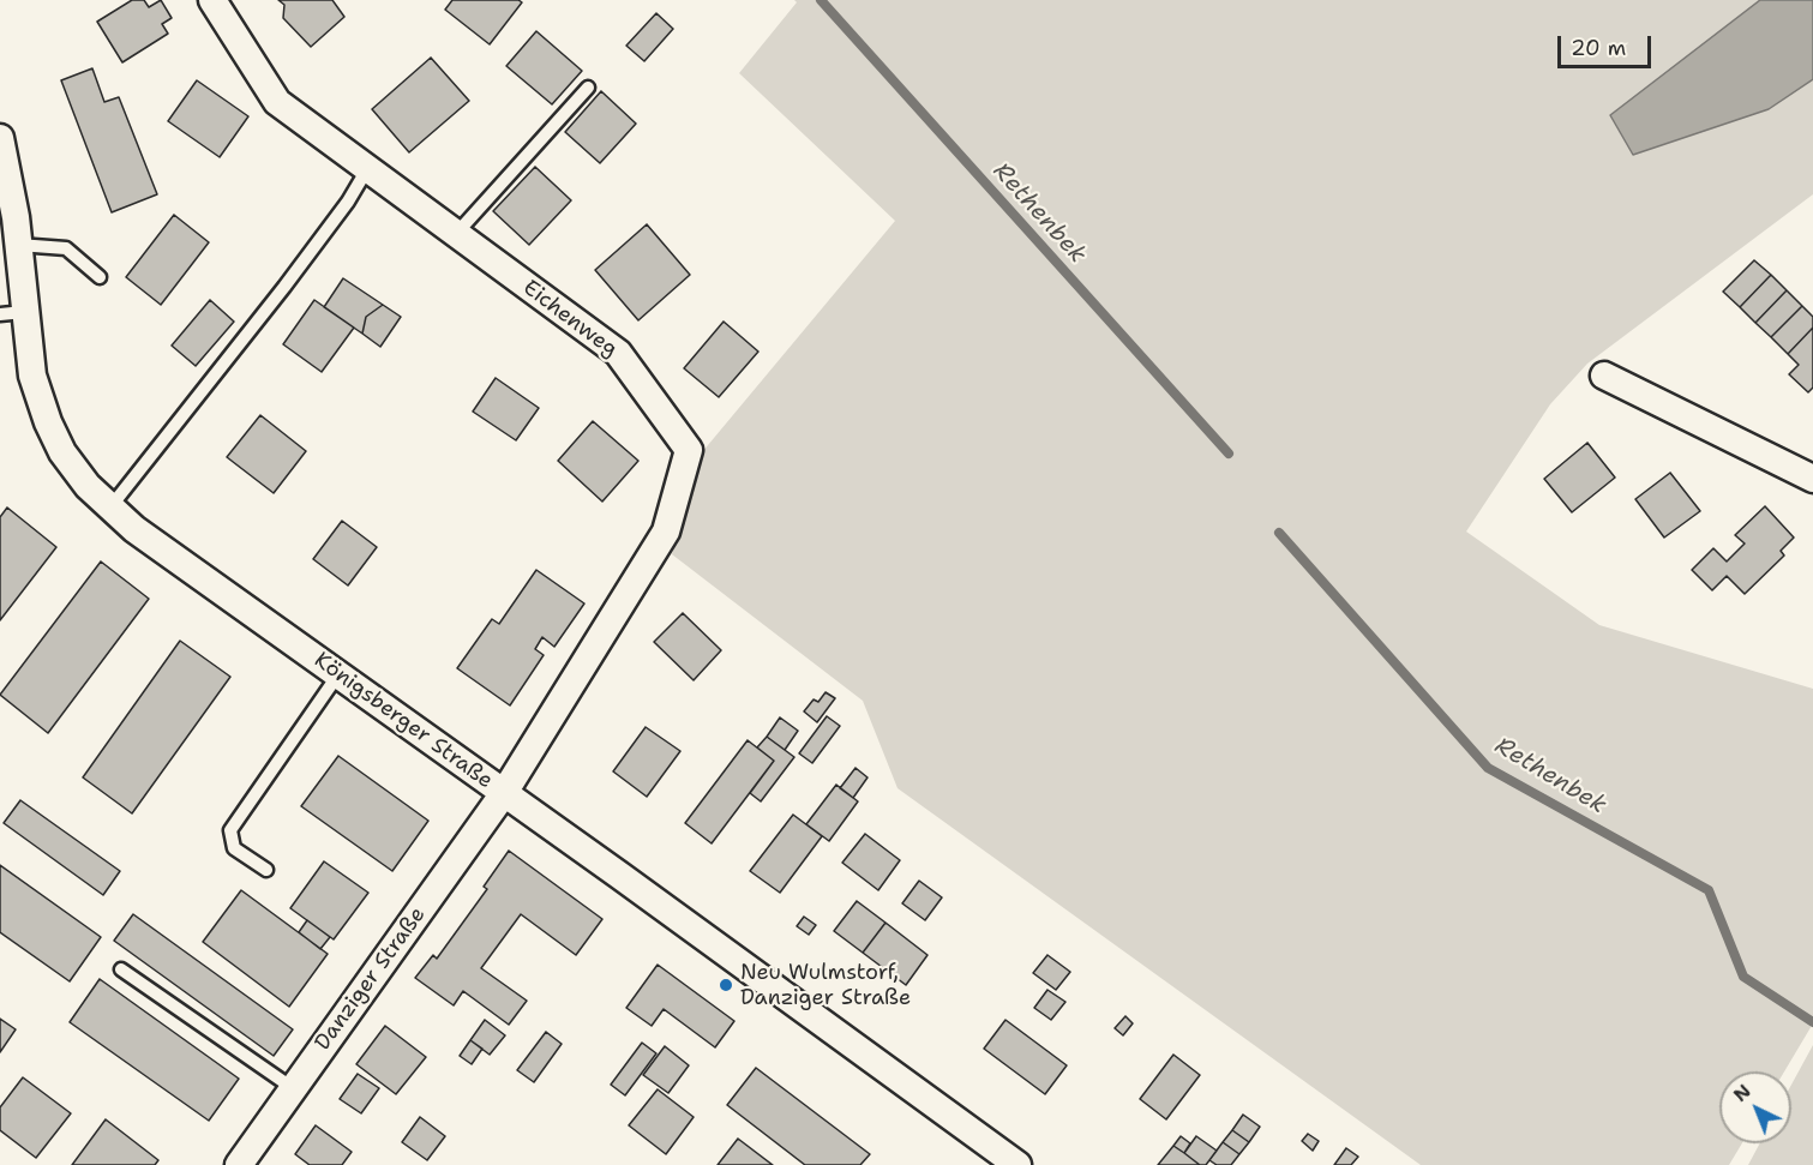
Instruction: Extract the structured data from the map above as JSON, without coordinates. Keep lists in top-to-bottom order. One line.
{"streets":{"street":["Eichenweg","Königsberger Straße","Danziger Straße"]},"crossings":[["Eichenweg","Königsberger Straße"],["Eichenweg","Danziger Straße"],["Königsberger Straße","Danziger Straße"]],"water":["Rethenbek"],"places":["Neu Wulmstorf, Danziger Straße"],"scale_bar":"20 m","north":"top left"}
